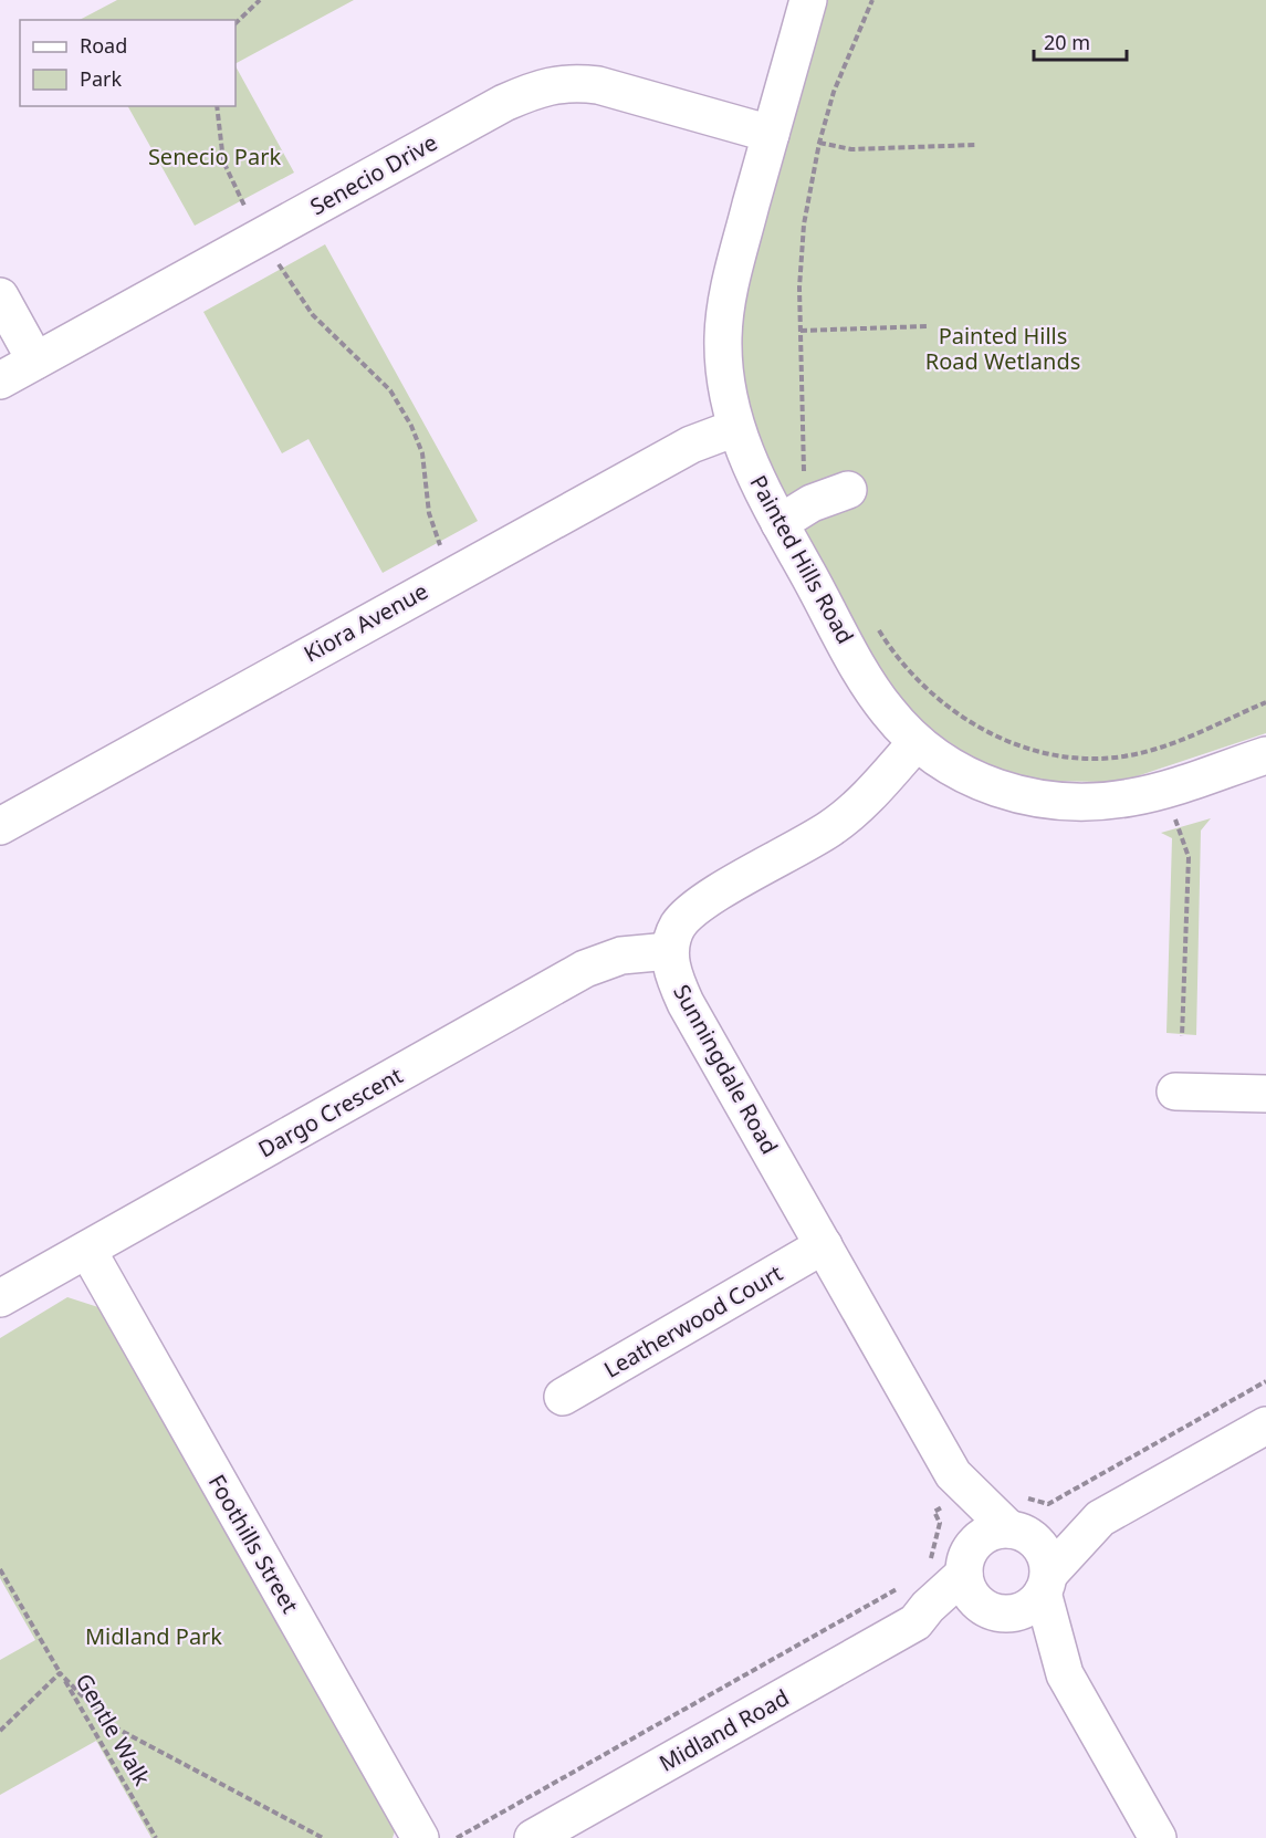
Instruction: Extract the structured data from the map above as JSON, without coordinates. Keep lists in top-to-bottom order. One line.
{"streets":{"street":["Senecio Drive","Painted Hills Road","Kiora Avenue","Sunningdale Road","Dargo Crescent","Leatherwood Court","Foothills Street","Midland Road"],"path":["Gentle Walk"]},"crossings":[["Senecio Drive","Painted Hills Road"],["Painted Hills Road","Kiora Avenue"],["Sunningdale Road","Dargo Crescent"],["Sunningdale Road","Leatherwood Court"],["Sunningdale Road","Midland Road"],["Dargo Crescent","Foothills Street"]],"parks":["Senecio Park","Painted Hills Road Wetlands","Midland Park"],"legend":["Road","Park"],"scale_bar":"20 m"}
